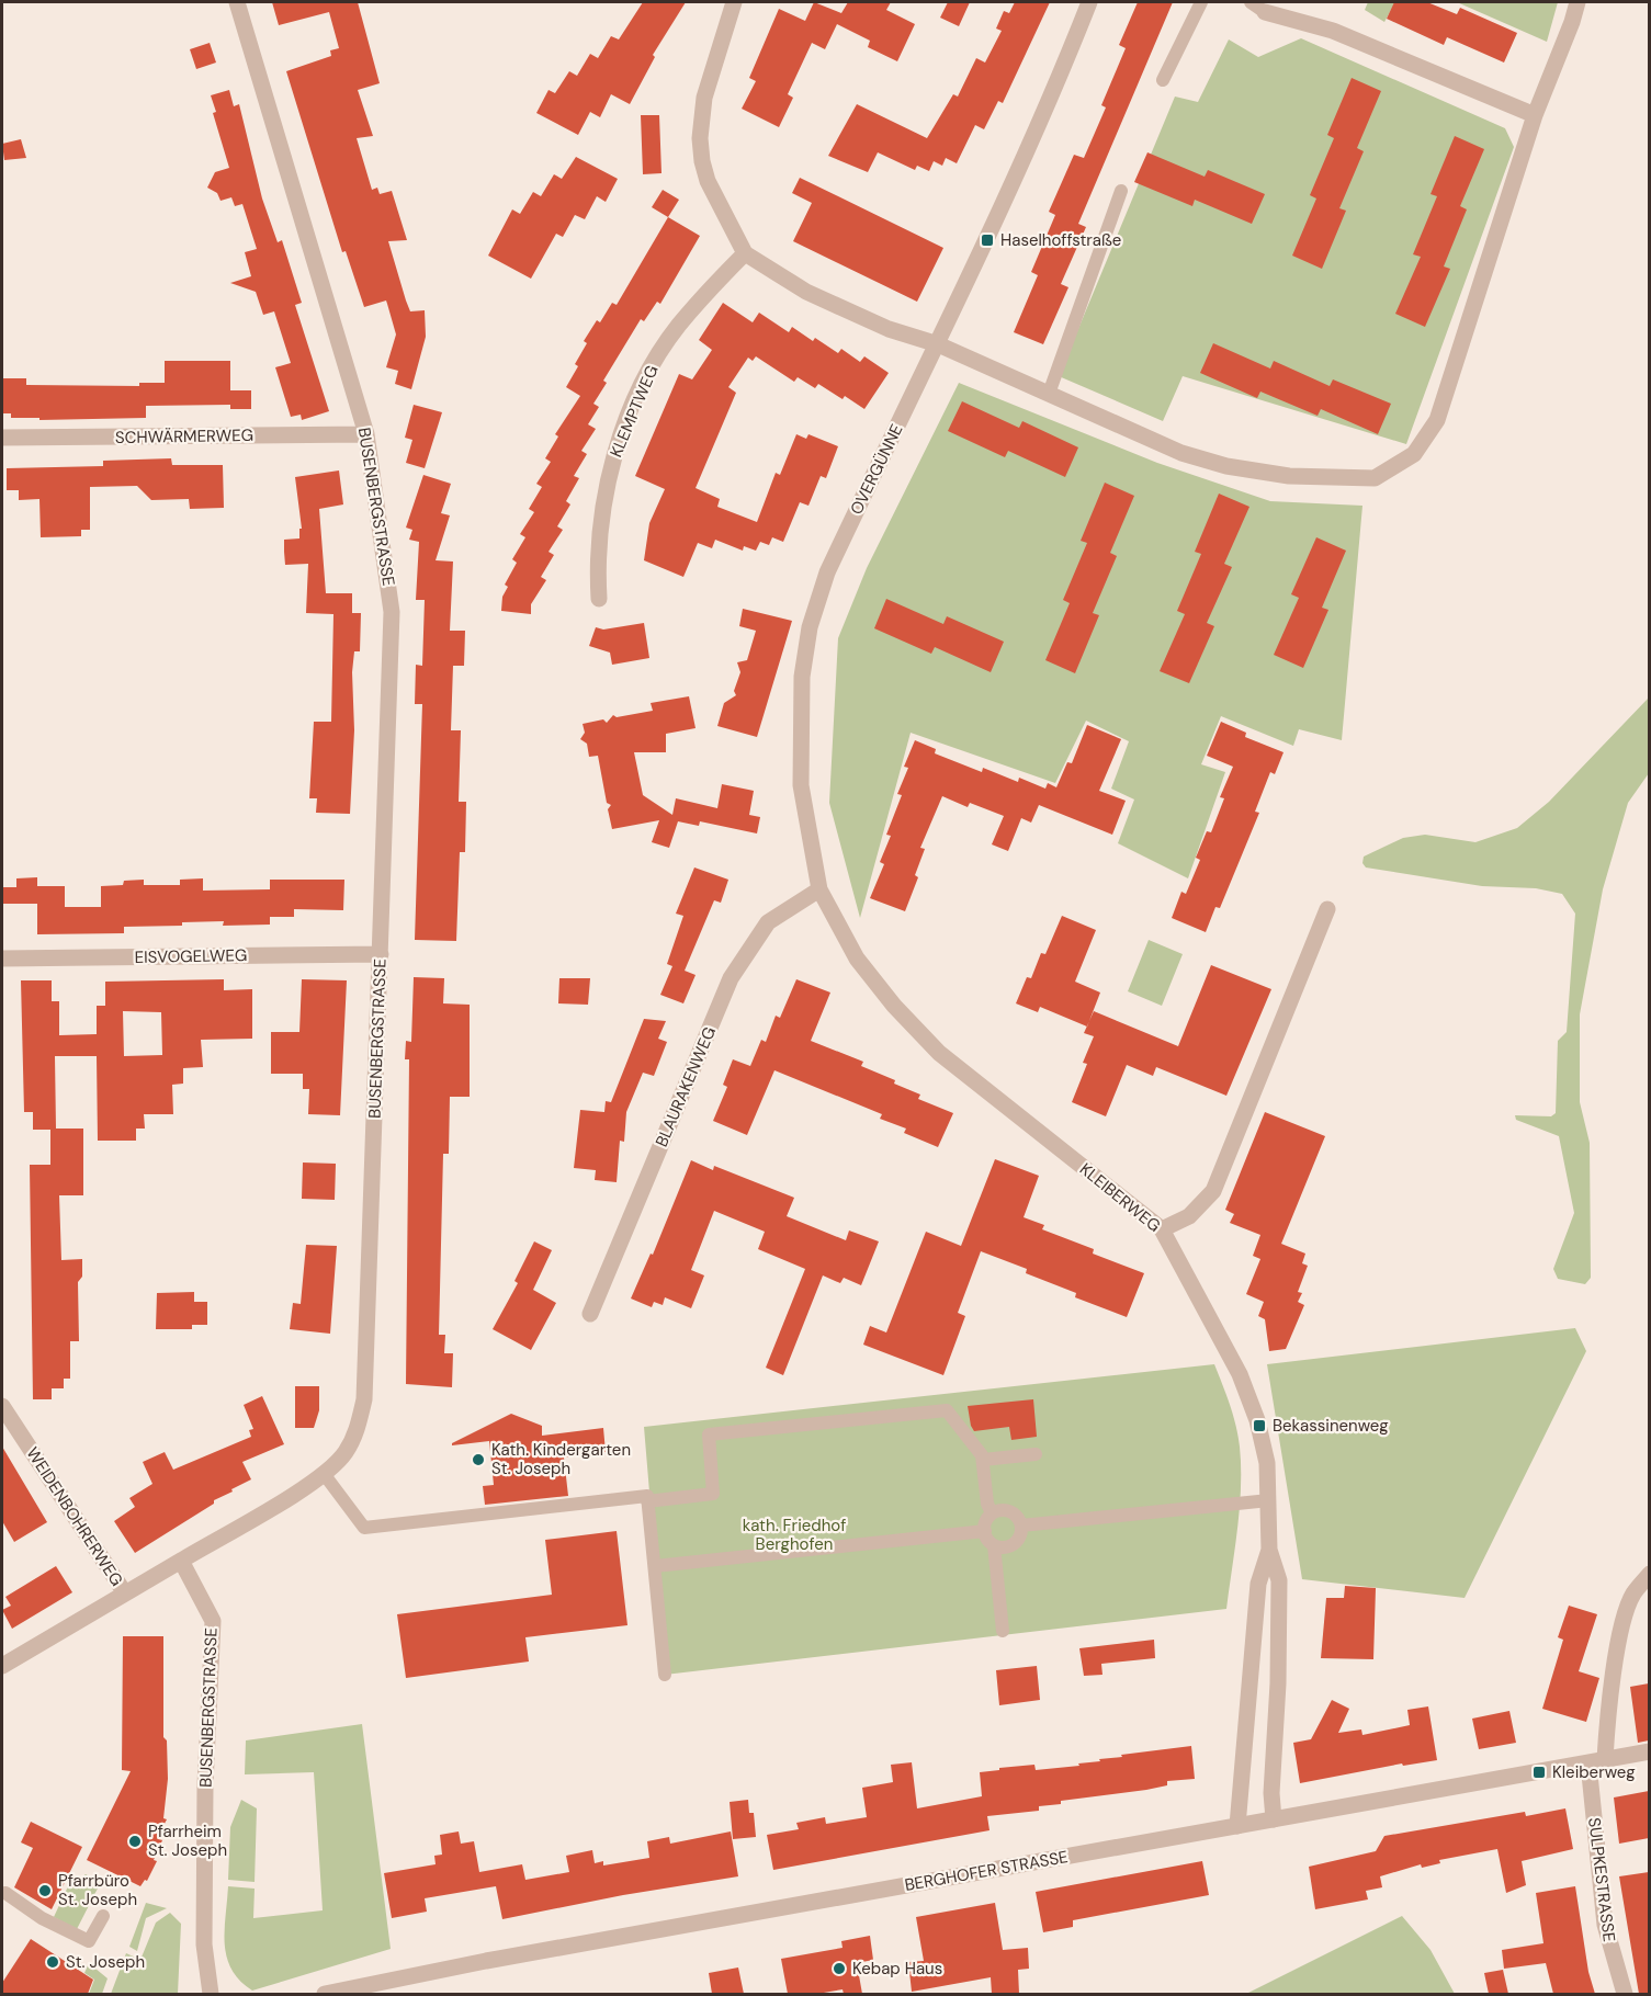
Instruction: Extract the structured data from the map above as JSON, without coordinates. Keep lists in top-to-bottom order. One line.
{"streets":{"street":["KLEMPTWEG","SCHWÄRMERWEG","OVERGÜNNE","BUSENBERGSTRASSE","EISVOGELWEG","BLAURAKENWEG","KLEIBERWEG","WEIDENBOHRERWEG","BERGHOFER STRASSE","SULPKESTRASSE"]},"crossings":[["SCHWÄRMERWEG","BUSENBERGSTRASSE"],["OVERGÜNNE","BLAURAKENWEG"],["OVERGÜNNE","KLEIBERWEG"],["BUSENBERGSTRASSE","EISVOGELWEG"],["KLEIBERWEG","BERGHOFER STRASSE"],["BERGHOFER STRASSE","SULPKESTRASSE"]],"parks":["kath. Friedhof Berghofen"],"places":{"transit":["Haselhoffstraße","Bekassinenweg","Kleiberweg"],"other":["Kath. Kindergarten St. Joseph","Pfarrheim St. Joseph","Pfarrbüro St. Joseph","St. Joseph","Kebap Haus"]}}
